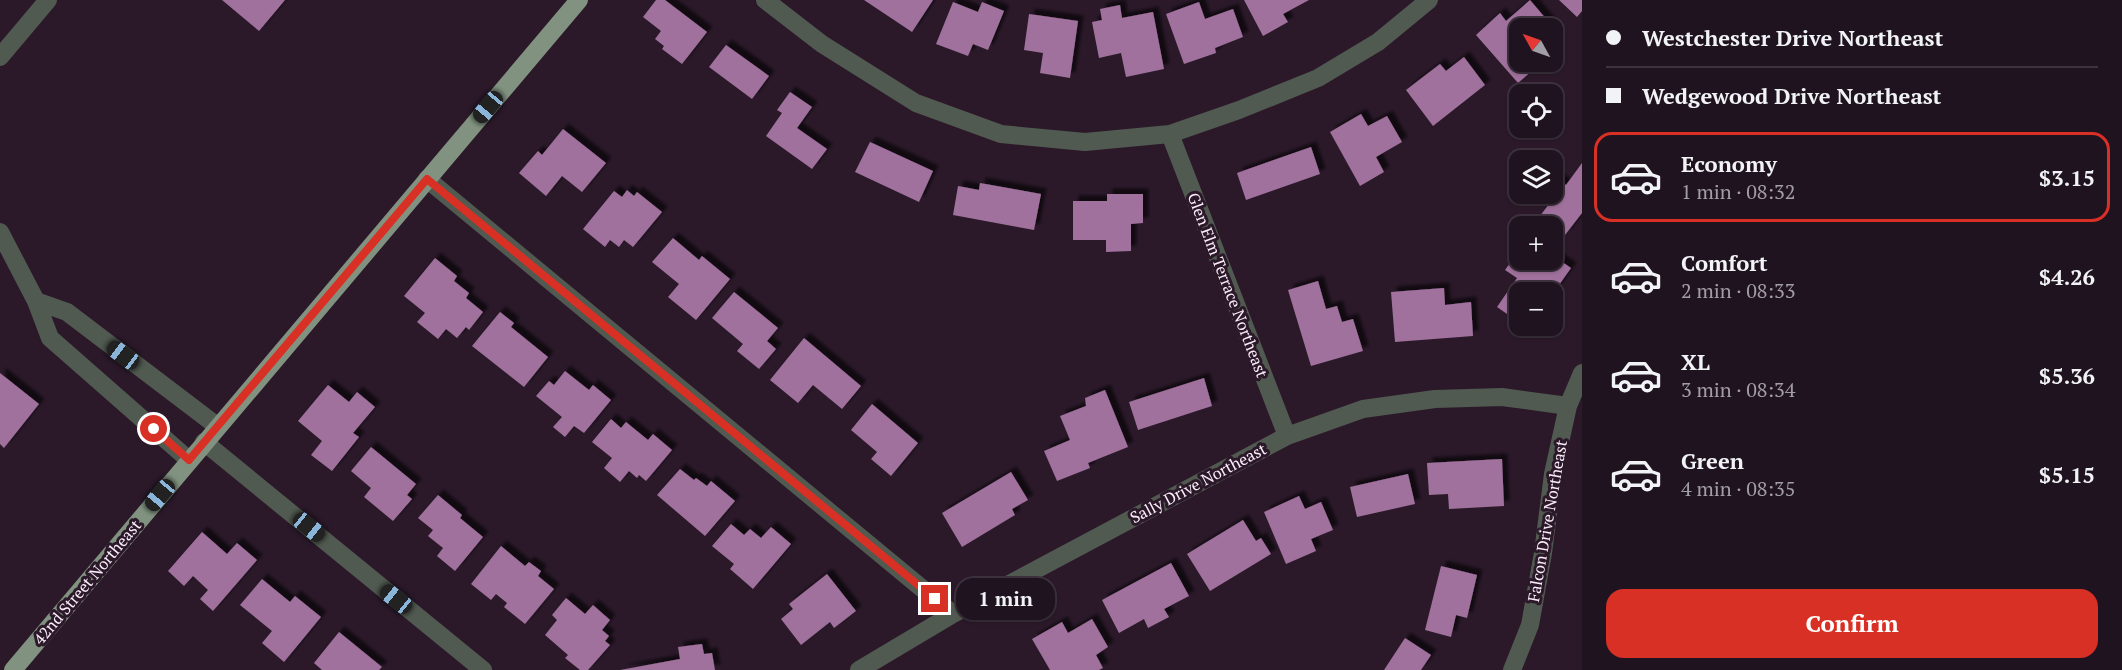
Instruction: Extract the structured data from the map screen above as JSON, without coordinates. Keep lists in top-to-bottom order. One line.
{"streets":{"main road":["42nd Street Northeast"],"street":["Glen Elm Terrace Northeast","Sally Drive Northeast","Falcon Drive Northeast"]},"crossings":[["Glen Elm Terrace Northeast","Sally Drive Northeast"],["Sally Drive Northeast","Falcon Drive Northeast"]],"north":"top left","page":{"banner":["Westchester Drive Northeast","Wedgewood Drive Northeast"],"map_buttons":["+","−"],"list":[{"name":"Economy","note":"1 min · 08:32","value":"$3.15"},{"name":"Comfort","note":"2 min · 08:33","value":"$4.26"},{"name":"XL","note":"3 min · 08:34","value":"$5.36"},{"name":"Green","note":"4 min · 08:35","value":"$5.15"}],"buttons":"Confirm","bubble":"1 min"}}
